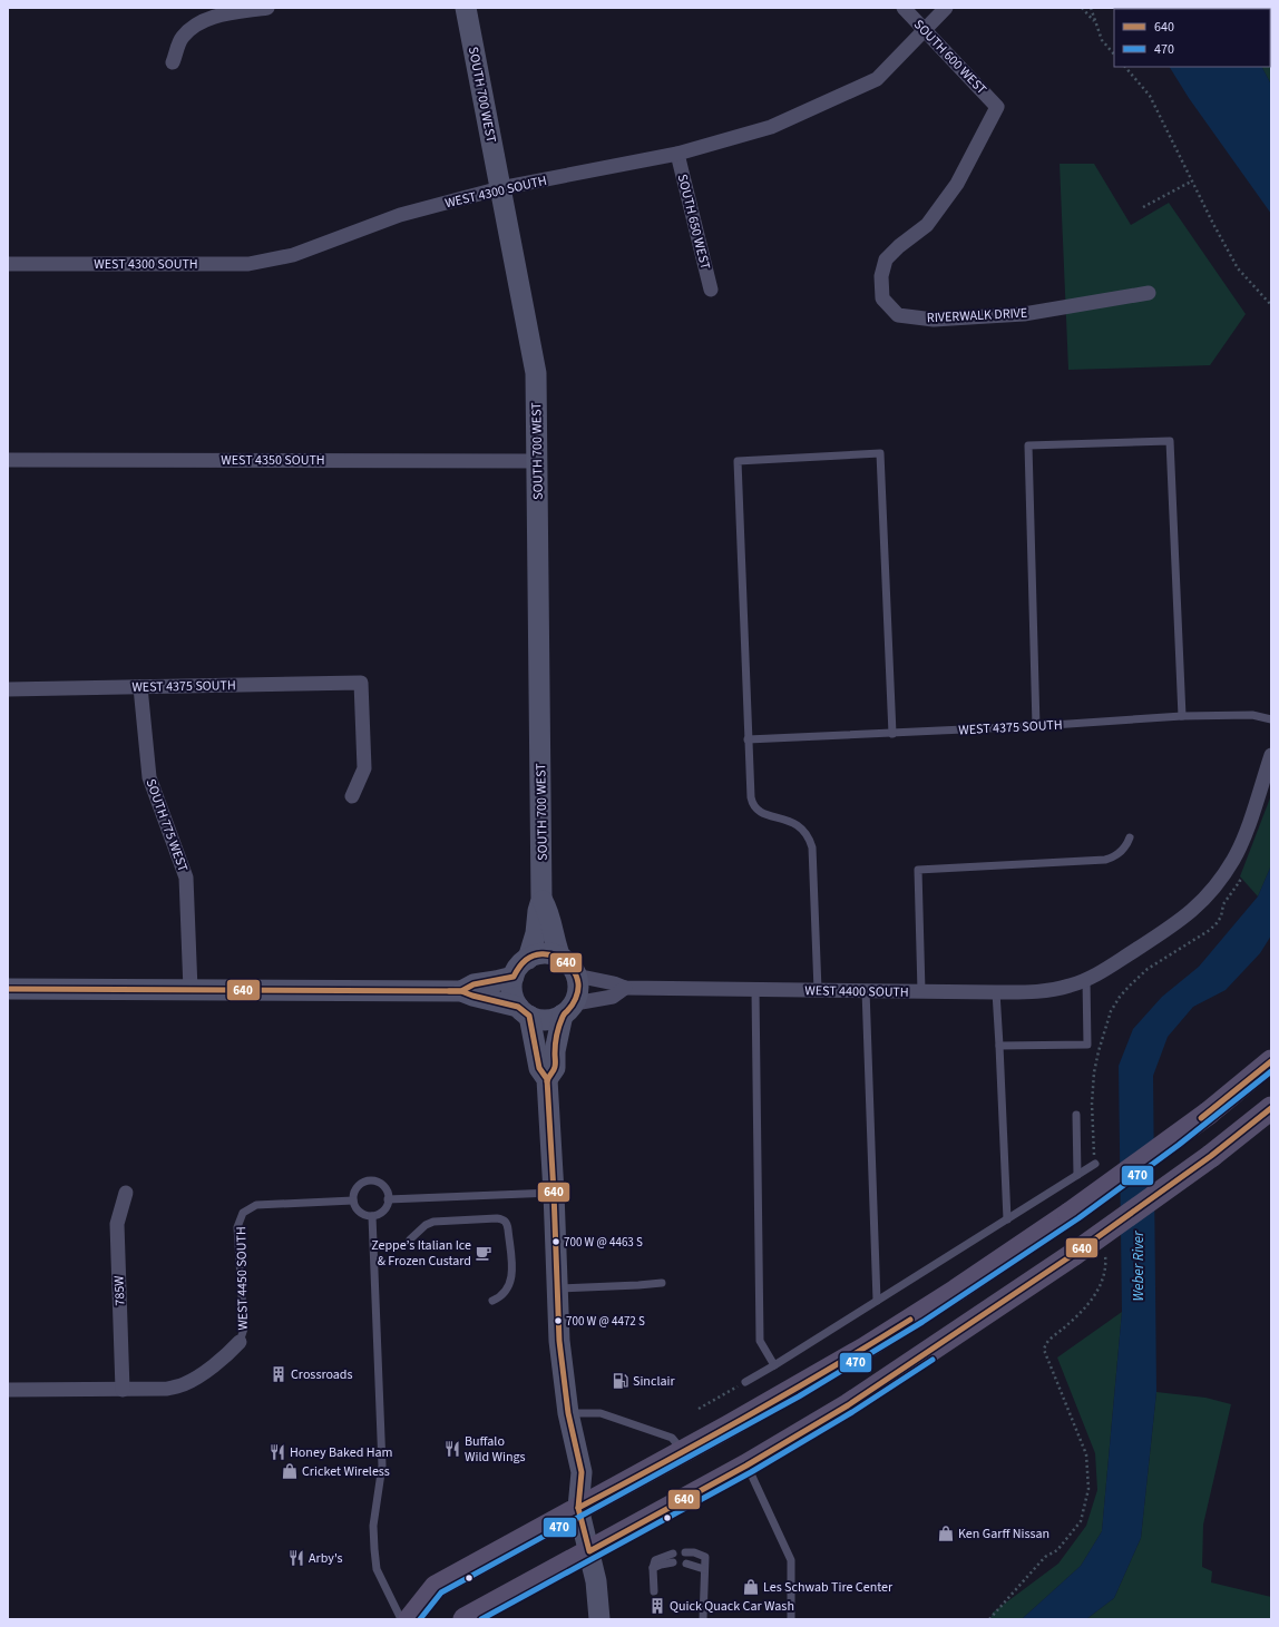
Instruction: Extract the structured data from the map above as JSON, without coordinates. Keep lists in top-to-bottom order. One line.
{"streets":{"street":["SOUTH 600 WEST","SOUTH 700 WEST","WEST 4300 SOUTH","SOUTH 650 WEST","RIVERWALK DRIVE","WEST 4350 SOUTH","WEST 4375 SOUTH","SOUTH 775 WEST","WEST 4400 SOUTH","WEST 4450 SOUTH","785W"]},"crossings":[["SOUTH 600 WEST","WEST 4300 SOUTH"],["SOUTH 600 WEST","RIVERWALK DRIVE"],["SOUTH 700 WEST","WEST 4300 SOUTH"],["SOUTH 700 WEST","WEST 4350 SOUTH"],["SOUTH 700 WEST","WEST 4400 SOUTH"],["WEST 4300 SOUTH","SOUTH 650 WEST"],["WEST 4375 SOUTH","SOUTH 775 WEST"],["WEST 4450 SOUTH","785W"]],"water":["Weber River"],"places":{"other":["700 W @ 4463 S","700 W @ 4472 S"],"cafe":["Zeppe’s Italian Ice & Frozen Custard"],"building":["Crossroads","Quick Quack Car Wash"],"fuel station":["Sinclair"],"restaurant":["Buffalo Wild Wings","Honey Baked Ham","Arby's"],"shop":["Cricket Wireless","Ken Garff Nissan","Les Schwab Tire Center"]},"lines":["transit line 640","transit line 470"],"legend":["640","470"]}
